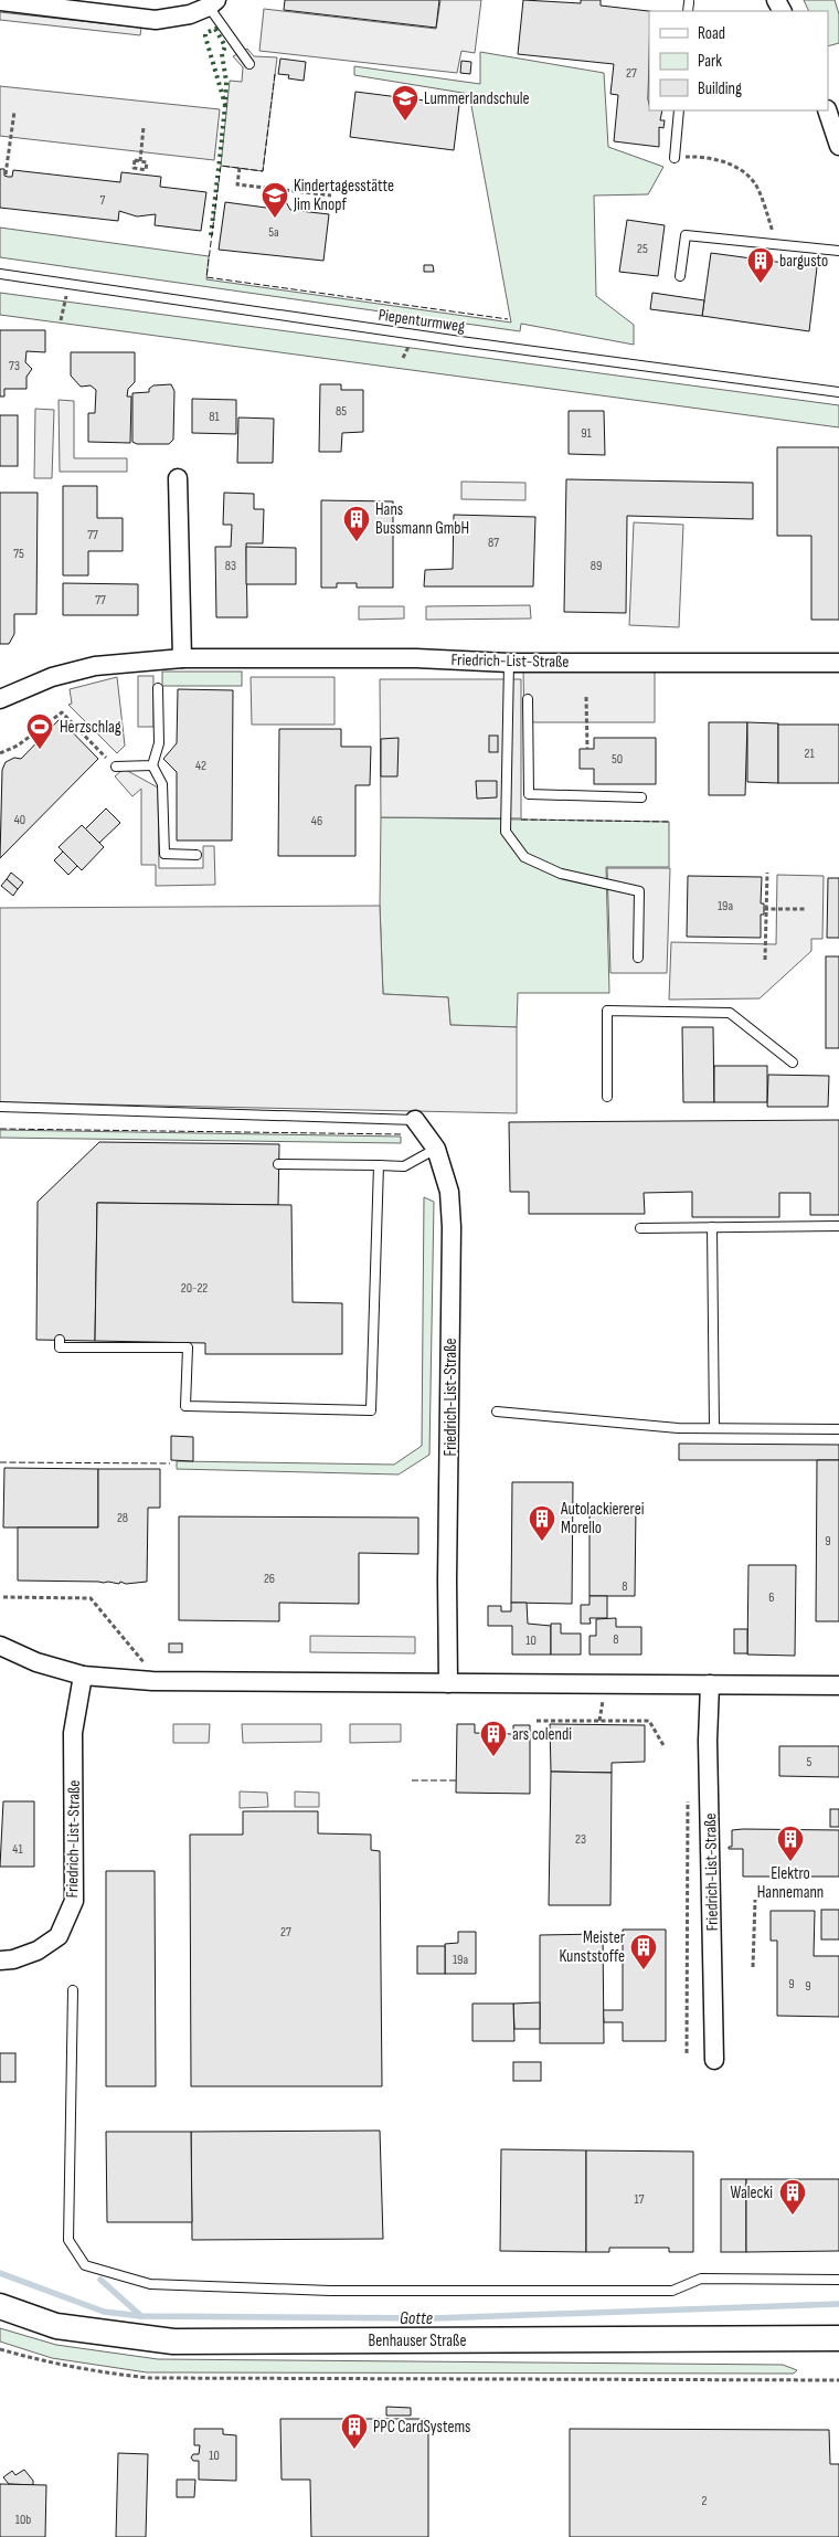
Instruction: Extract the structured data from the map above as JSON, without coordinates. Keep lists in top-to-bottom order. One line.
{"streets":{"main road":["Benhauser Straße"],"street":["Friedrich-List-Straße"],"lane":["Piepenturmweg"]},"water":["Gotte"],"places":{"school or university":["Lummerlandschule","Kindertagesstätte Jim Knopf"],"building":["bargusto","Hans Bussmann GmbH","Autolackiererei Morello","ars colendi","Elektro Hannemann","Meister Kunststoffe","Walecki","PPC CardSystems"],"sports":["Herzschlag"]},"house_numbers":["27","7","5a","25","73","85","81","91","77","87","75","83","89","77","21","50","42","40","46","19a","20-22","28","9","26","8","6","8","10","5","23","41","27","19a","9","9","17","10","2","10b"],"legend":["Road","Park","Building"]}
